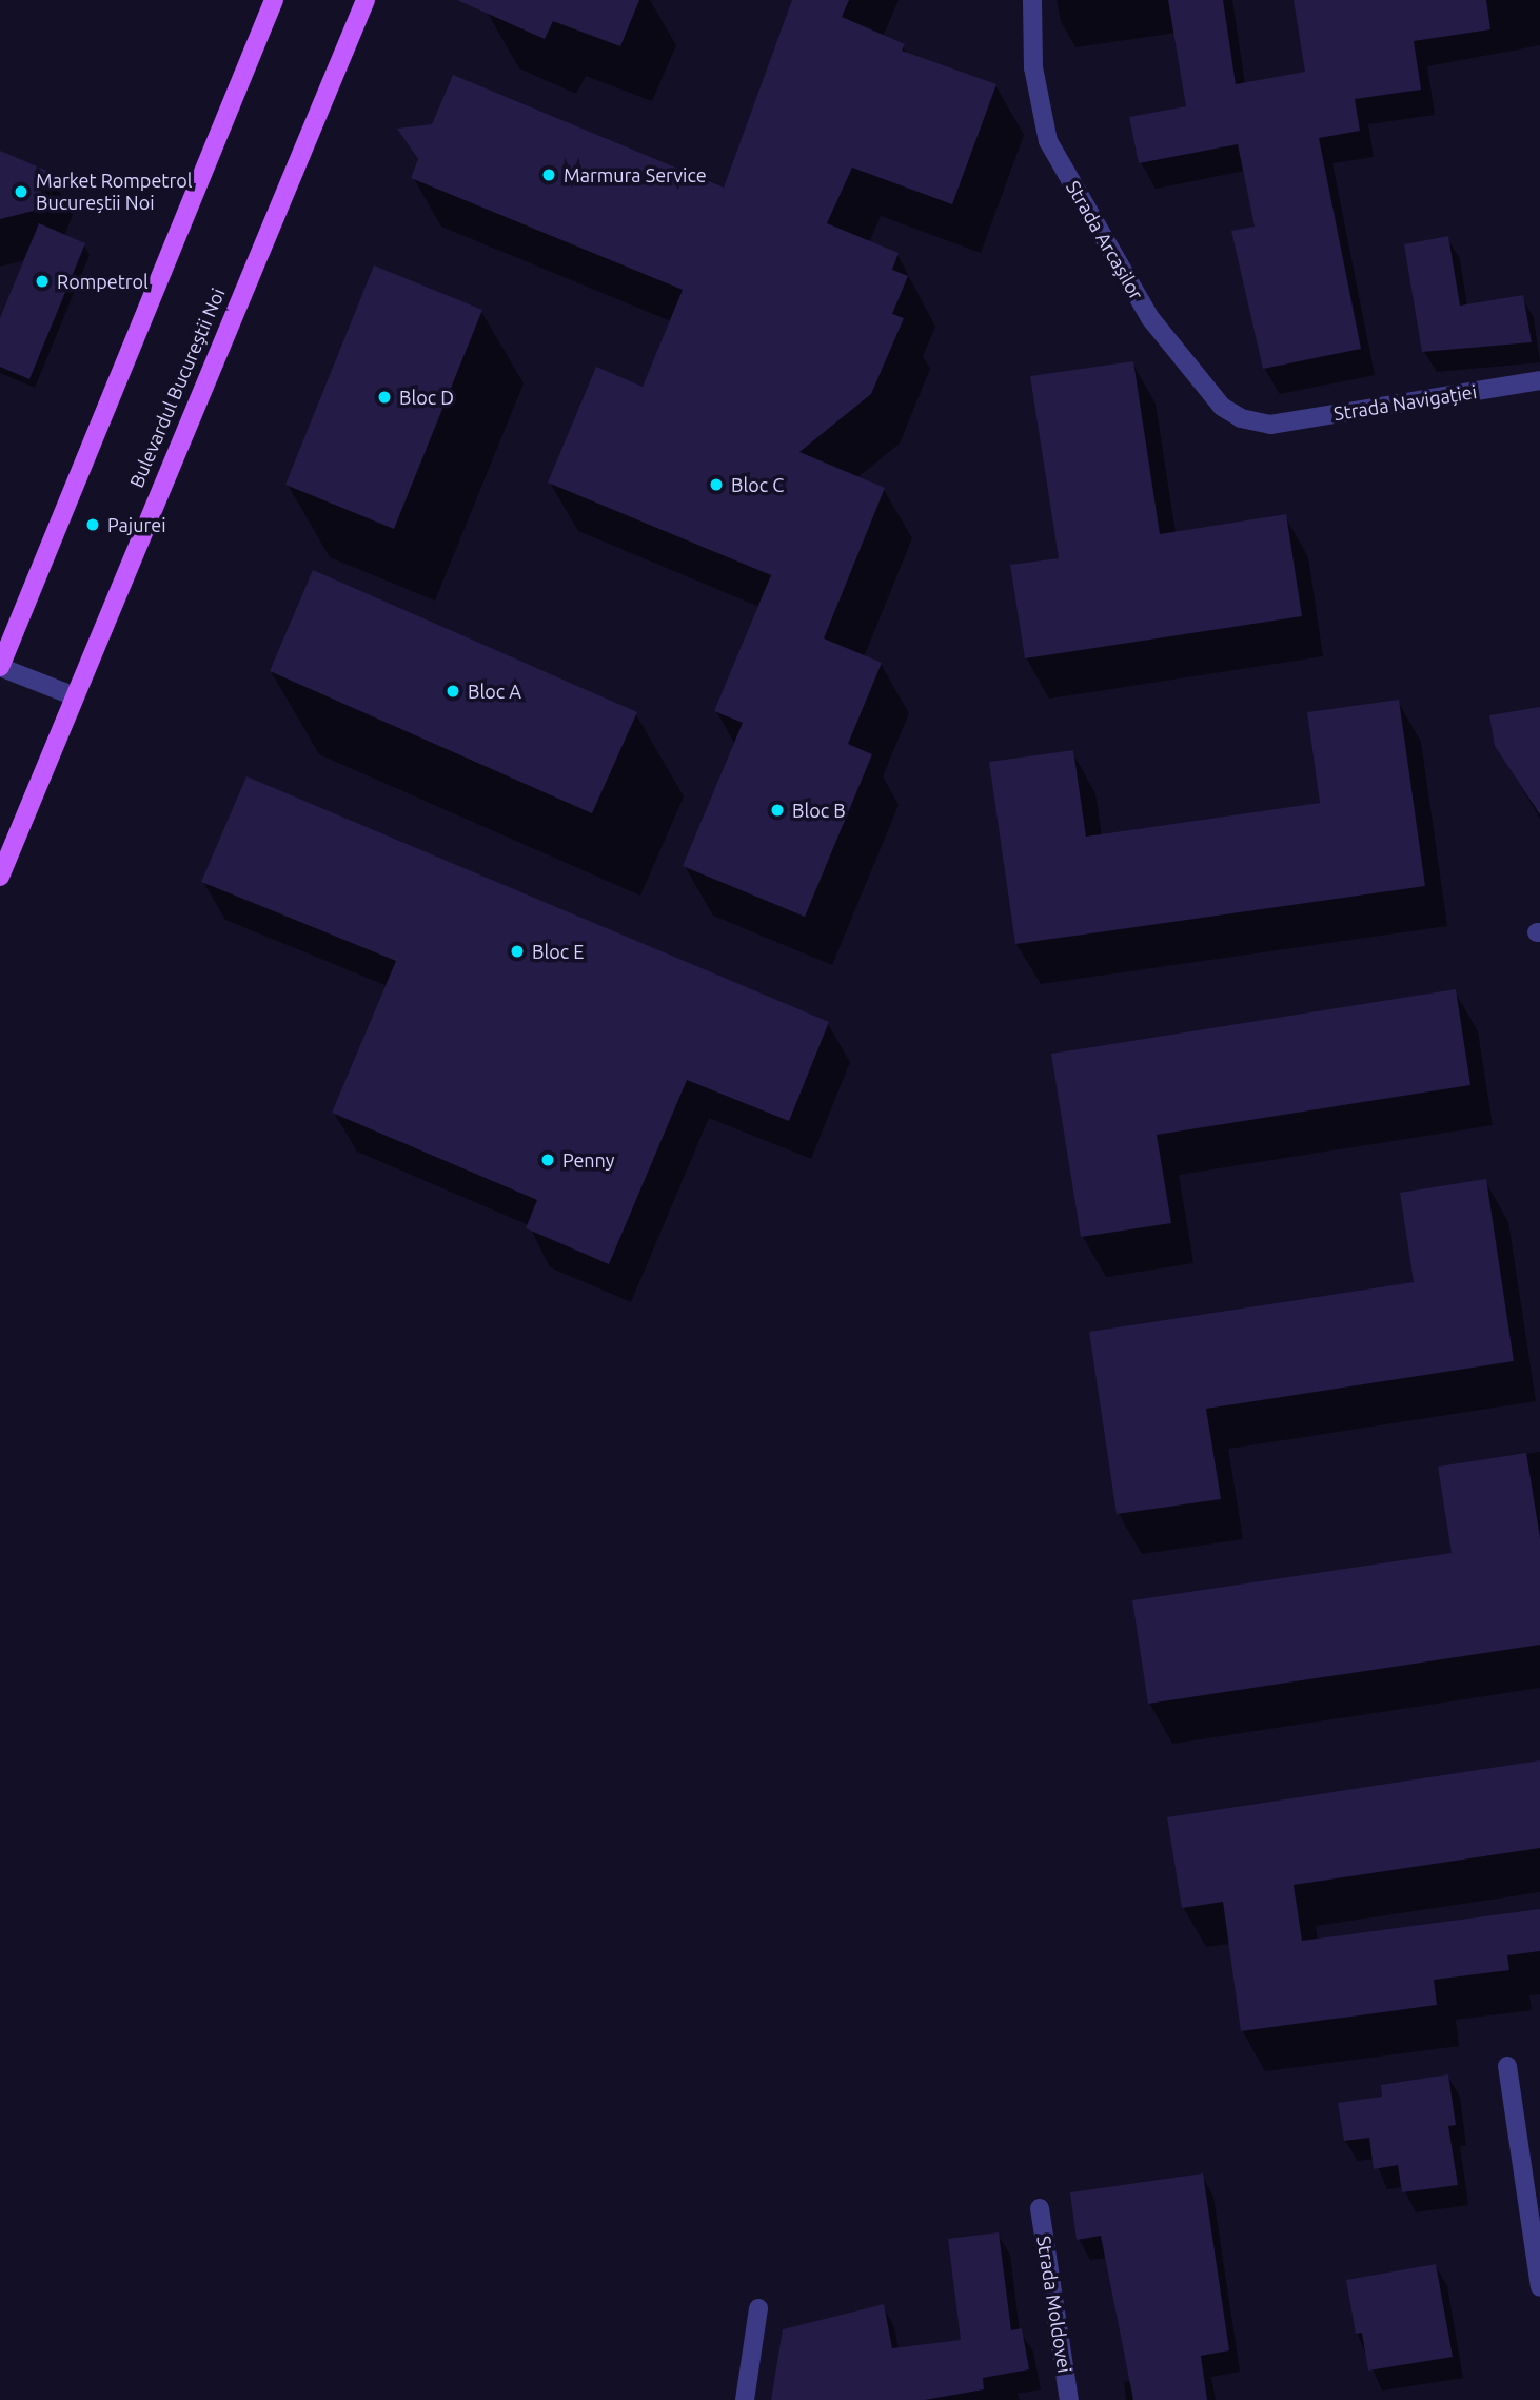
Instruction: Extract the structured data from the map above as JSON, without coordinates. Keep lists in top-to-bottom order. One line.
{"streets":{"main road":["Bulevardul Bucureștii Noi"],"street":["Strada Arcașilor","Strada Navigației","Strada Moldovei"]},"crossings":[["Strada Arcașilor","Strada Navigației"]],"places":["Marmura Service","Market Rompetrol Bucureștii Noi","Rompetrol","Bloc D","Bloc C","Pajurei","Bloc A","Bloc B","Bloc E","Penny"]}
